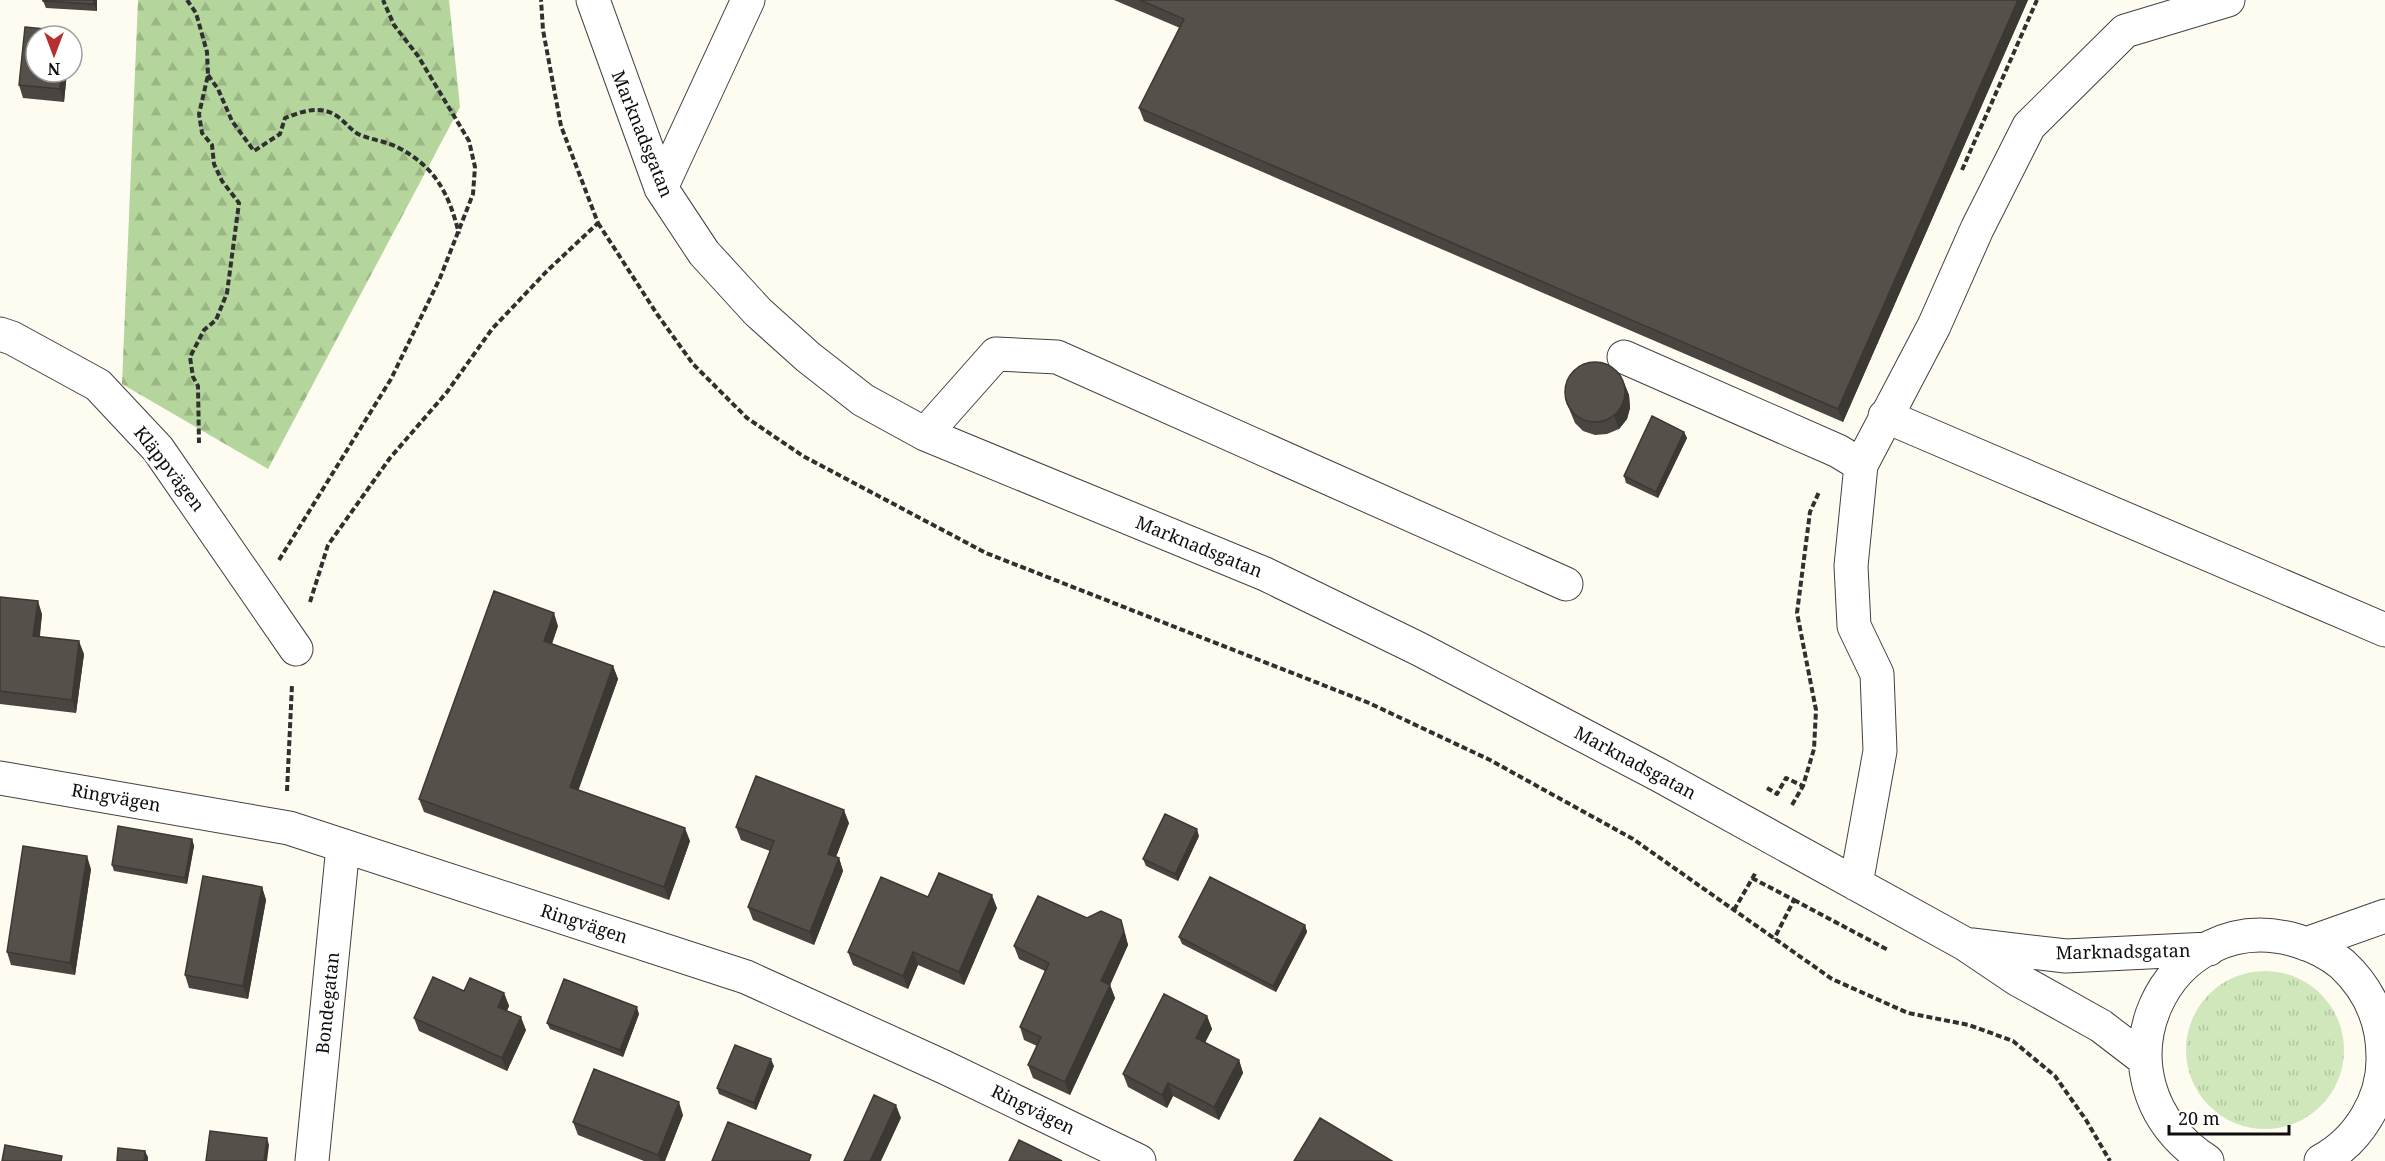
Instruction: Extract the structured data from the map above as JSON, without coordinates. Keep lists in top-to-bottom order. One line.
{"streets":{"street":["Marknadsgatan","Kläppvägen","Ringvägen","Bondegatan"]},"crossings":[["Ringvägen","Bondegatan"]],"scale_bar":"20 m","north":"bottom"}
